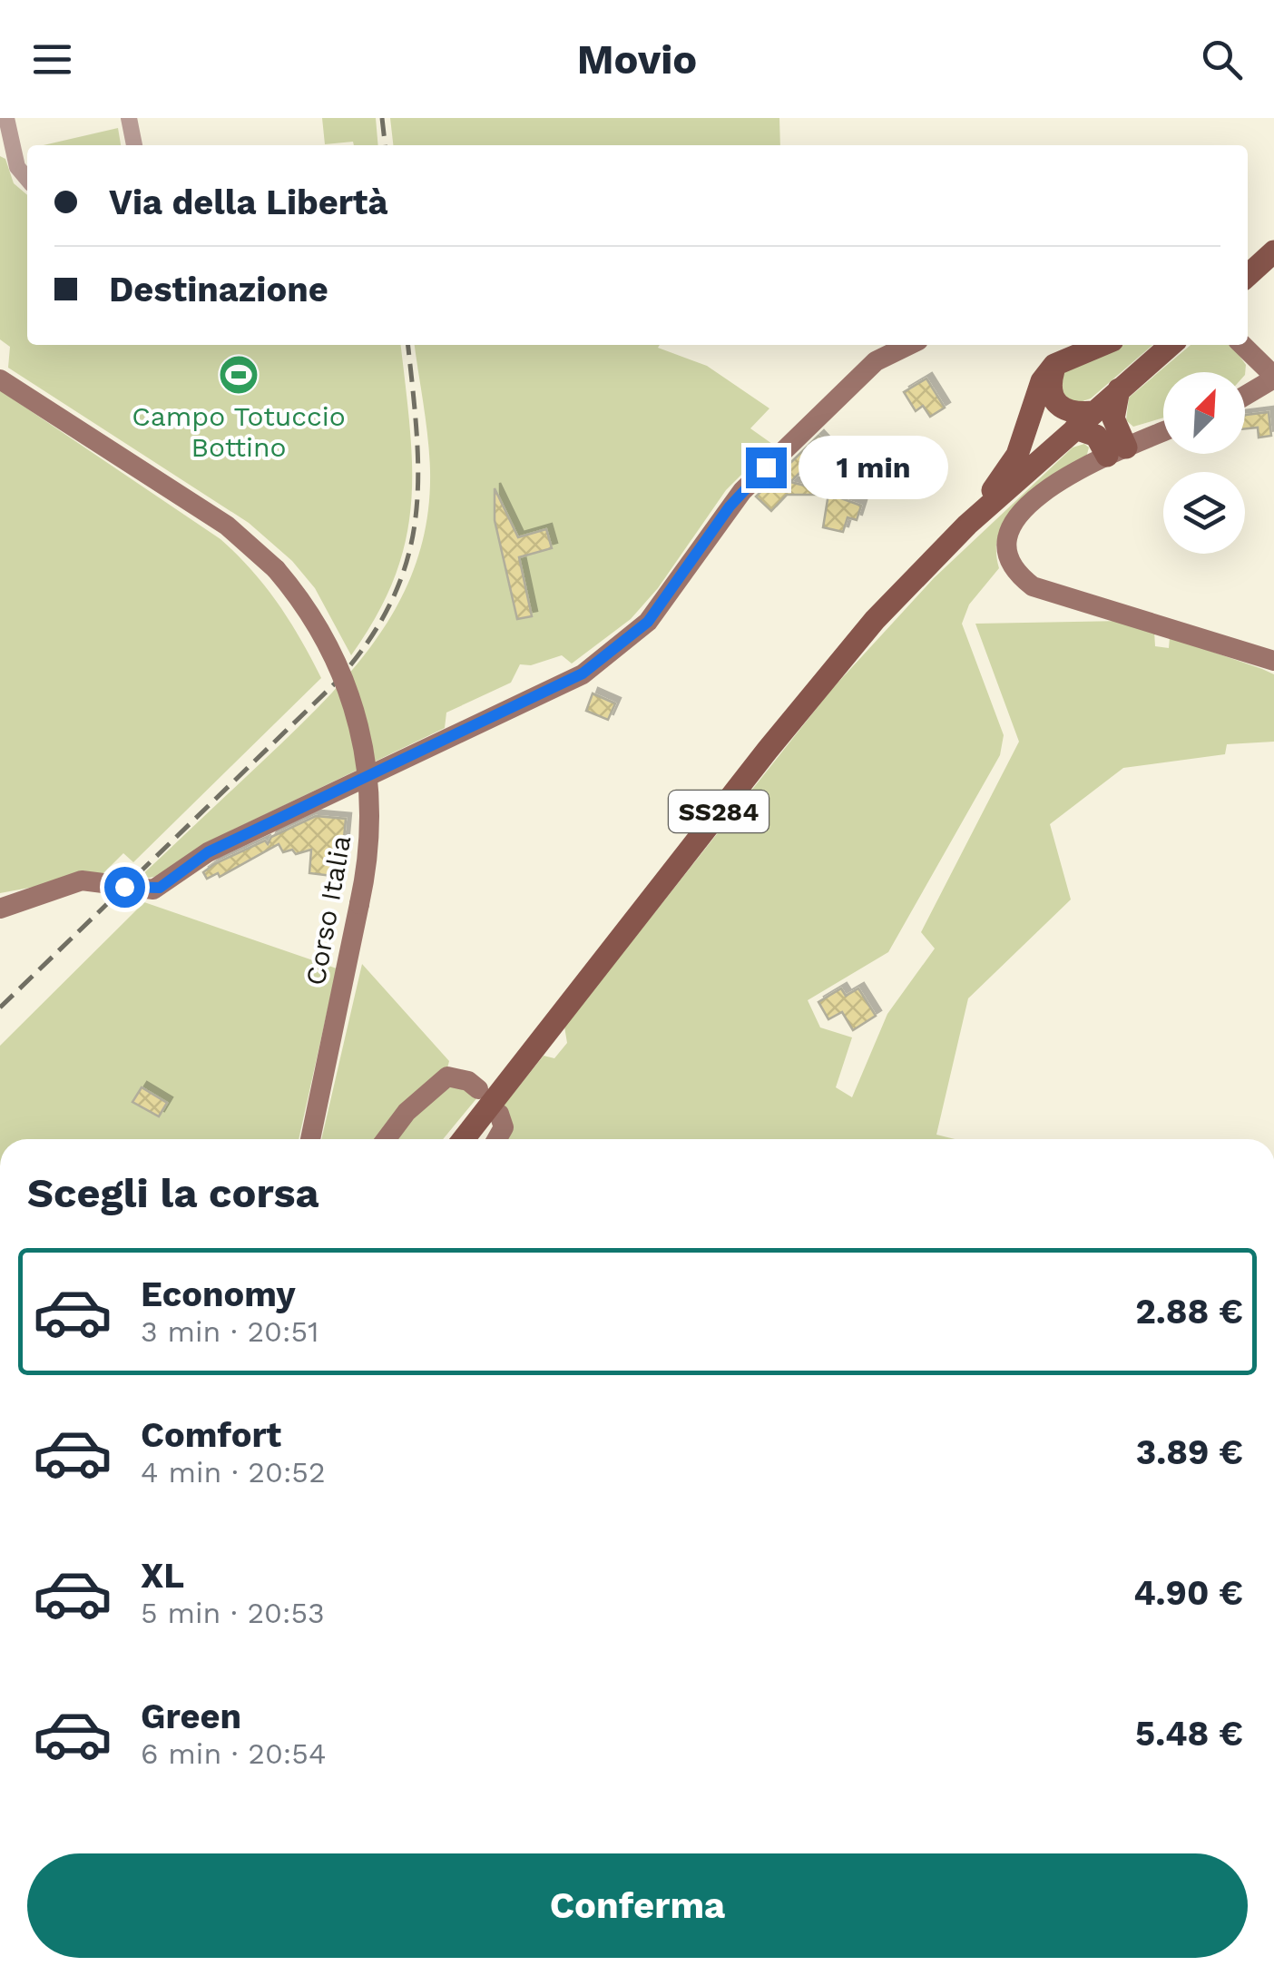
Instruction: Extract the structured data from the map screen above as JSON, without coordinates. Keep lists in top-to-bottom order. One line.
{"streets":{"main road":["SS284"],"street":["Corso Italia"]},"places":{"sports":["Campo Totuccio Bottino"]},"north":"top right","page":{"header":"Movio","banner":["Via della Libertà","Destinazione"],"bubble":"1 min","heading":"Scegli la corsa","list":[{"name":"Economy","note":"3 min · 20:51","value":"2.88 €"},{"name":"Comfort","note":"4 min · 20:52","value":"3.89 €"},{"name":"XL","note":"5 min · 20:53","value":"4.90 €"},{"name":"Green","note":"6 min · 20:54","value":"5.48 €"}],"buttons":"Conferma"}}
